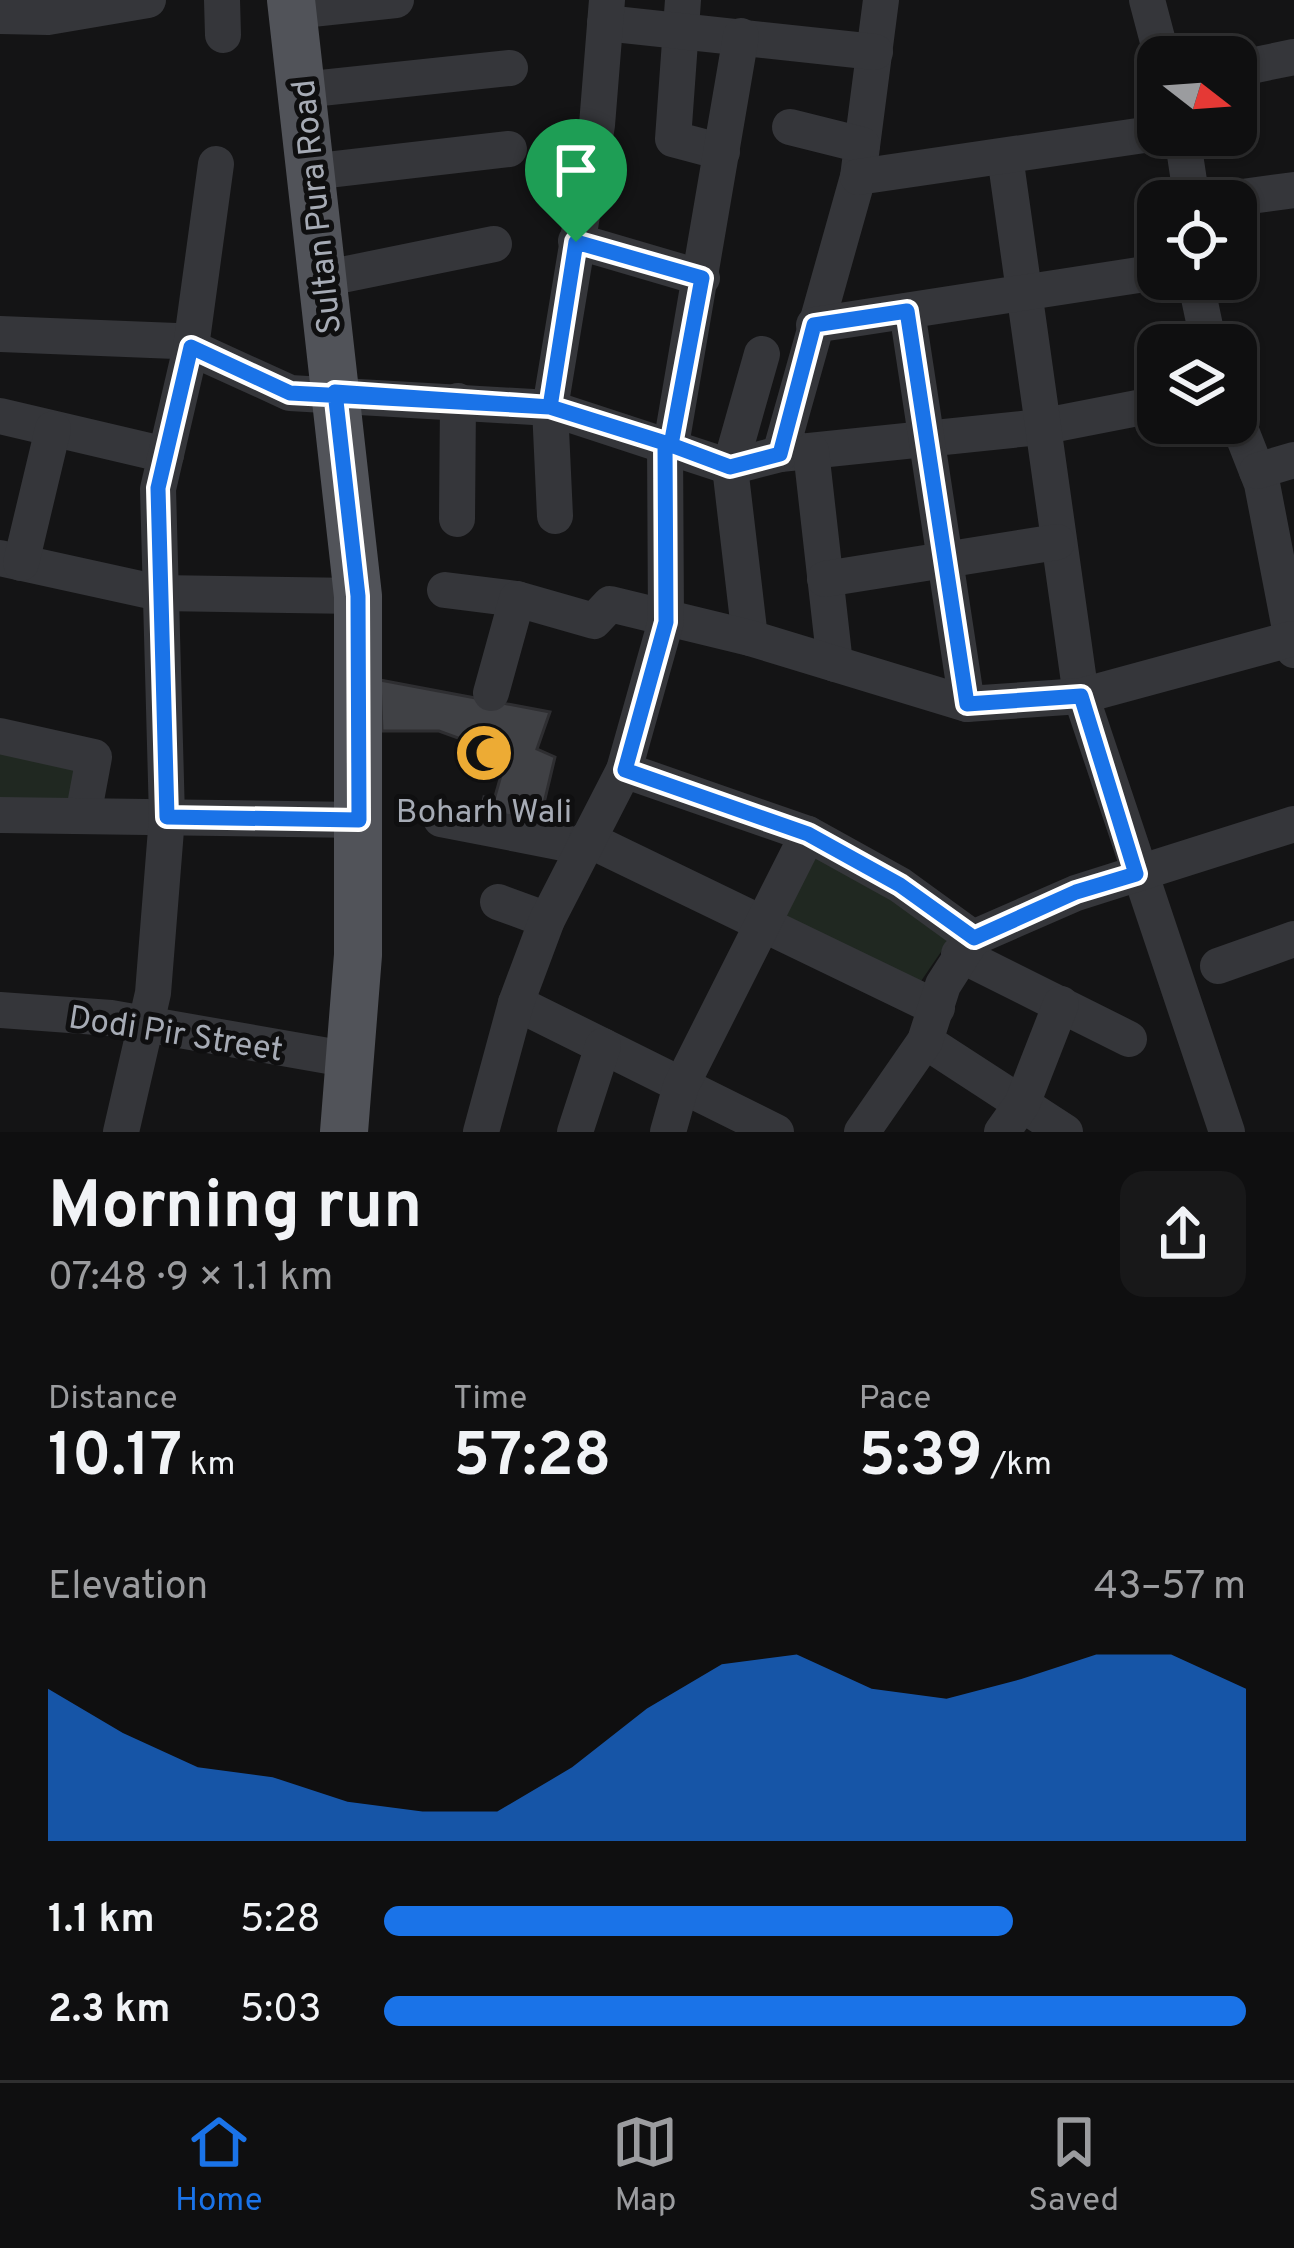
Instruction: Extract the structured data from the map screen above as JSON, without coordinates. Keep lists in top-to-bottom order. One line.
{"streets":{"main road":["Sultan Pura Road"],"street":["Dodi Pir Street"]},"crossings":[["Sultan Pura Road","Dodi Pir Street"]],"places":{"mosque":["Boharh Wali"]},"north":"right","page":{"heading":["Morning run","07:48 · 9 × 1.1 km"],"stats":[["Distance","10.17 km"],["Time","57:28"],["Pace","5:39 /km"]],"chart":["Elevation","43–57 m"],"list":[{"name":"1.1 km","note":"5:28"},{"name":"2.3 km","note":"5:03"}],"tabs":["Home","Map","Saved"]}}
